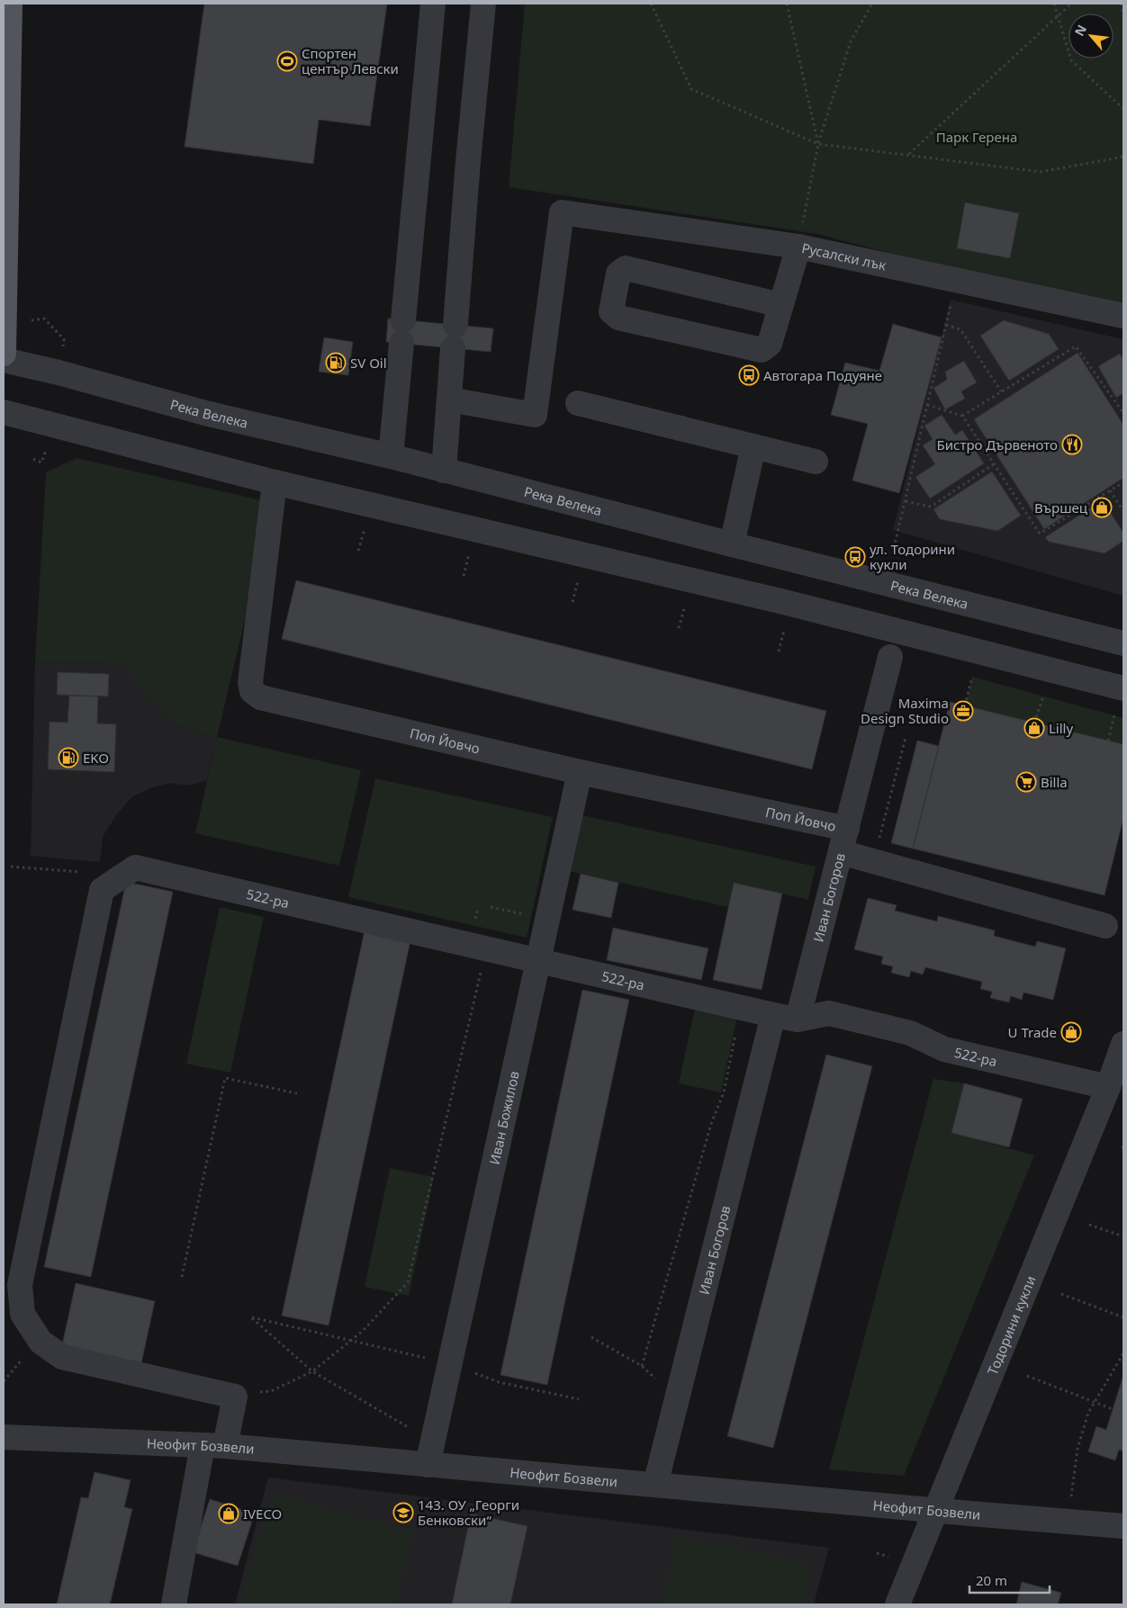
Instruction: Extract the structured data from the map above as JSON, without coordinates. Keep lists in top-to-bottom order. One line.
{"streets":{"street":["Русалски лък","Река Велека","Поп Йовчо","522-ра","Иван Богоров","Иван Божилов","Тодорини кукли","Неофит Бозвели"]},"crossings":[["Поп Йовчо","Иван Богоров"],["Поп Йовчо","Иван Божилов"],["522-ра","Иван Богоров"],["522-ра","Иван Божилов"],["522-ра","Тодорини кукли"],["Иван Богоров","Неофит Бозвели"],["Иван Божилов","Неофит Бозвели"],["Тодорини кукли","Неофит Бозвели"]],"parks":["Парк Герена"],"places":{"sports":["Спортен център Левски"],"fuel station":["SV Oil","EKO"],"bus stop":["Автогара Подуяне","ул. Тодорини кукли"],"restaurant":["Бистро Дървеното"],"shop":["Вършец","Lilly","U Trade","IVECO"],"office":["Maxima Design Studio"],"supermarket":["Billa"],"school or university":["143. ОУ „Георги Бенковски“"]},"scale_bar":"20 m","north":"top left"}
